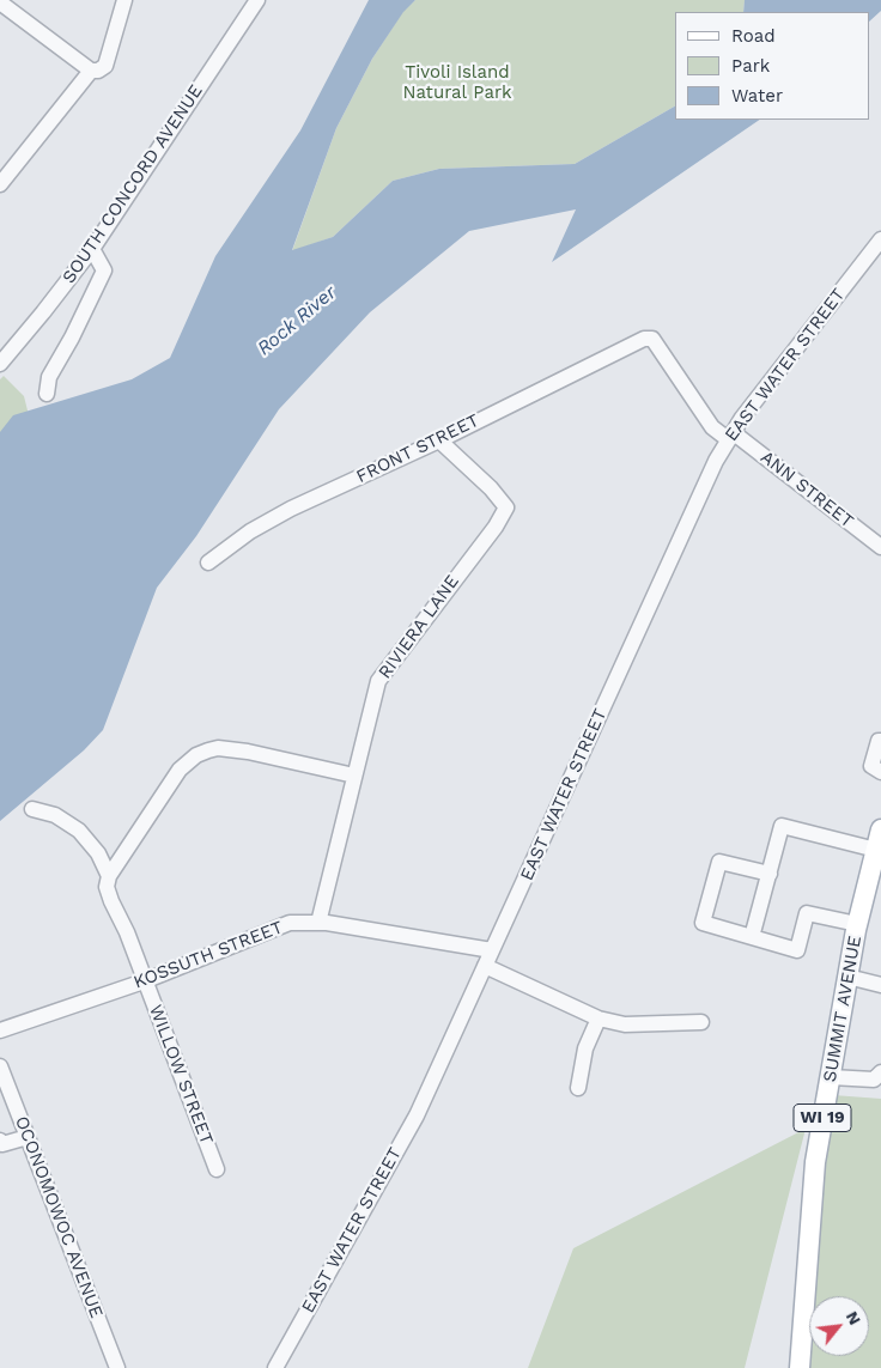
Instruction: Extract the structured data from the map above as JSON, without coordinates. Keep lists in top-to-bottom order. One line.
{"streets":{"main road":["SUMMIT AVENUE","WI 19"],"street":["SOUTH CONCORD AVENUE","EAST WATER STREET","FRONT STREET","ANN STREET","RIVIERA LANE","KOSSUTH STREET","WILLOW STREET","OCONOMOWOC AVENUE"]},"crossings":[["EAST WATER STREET","ANN STREET"],["EAST WATER STREET","KOSSUTH STREET"],["FRONT STREET","ANN STREET"],["FRONT STREET","RIVIERA LANE"],["RIVIERA LANE","KOSSUTH STREET"],["KOSSUTH STREET","WILLOW STREET"]],"water":["Rock River"],"parks":["Tivoli Island Natural Park"],"legend":["Road","Park","Water"],"north":"top right"}
